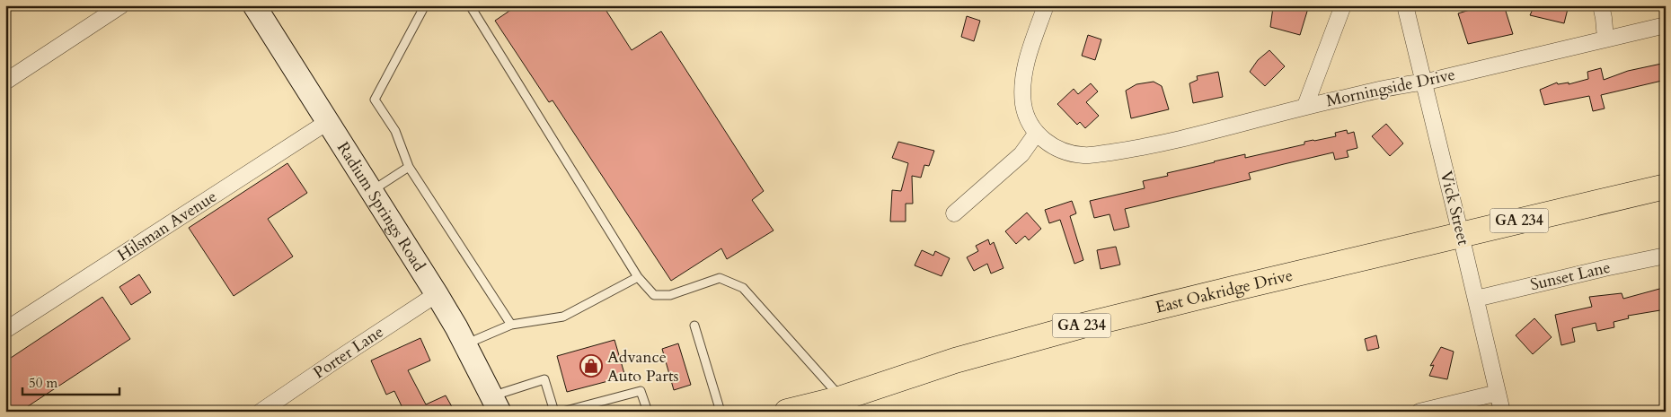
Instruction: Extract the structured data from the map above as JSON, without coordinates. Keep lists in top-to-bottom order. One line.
{"streets":{"main road":["Radium Springs Road","GA 234","East Oakridge Drive"],"street":["Morningside Drive","Vick Street","Hilsman Avenue","Sunset Lane","Porter Lane"]},"crossings":[["Morningside Drive","Vick Street"],["Radium Springs Road","Hilsman Avenue"],["Radium Springs Road","Porter Lane"],["Vick Street","Sunset Lane"],["Vick Street","East Oakridge Drive"]],"places":{"shop":["Advance Auto Parts"]},"scale_bar":"50 m"}
